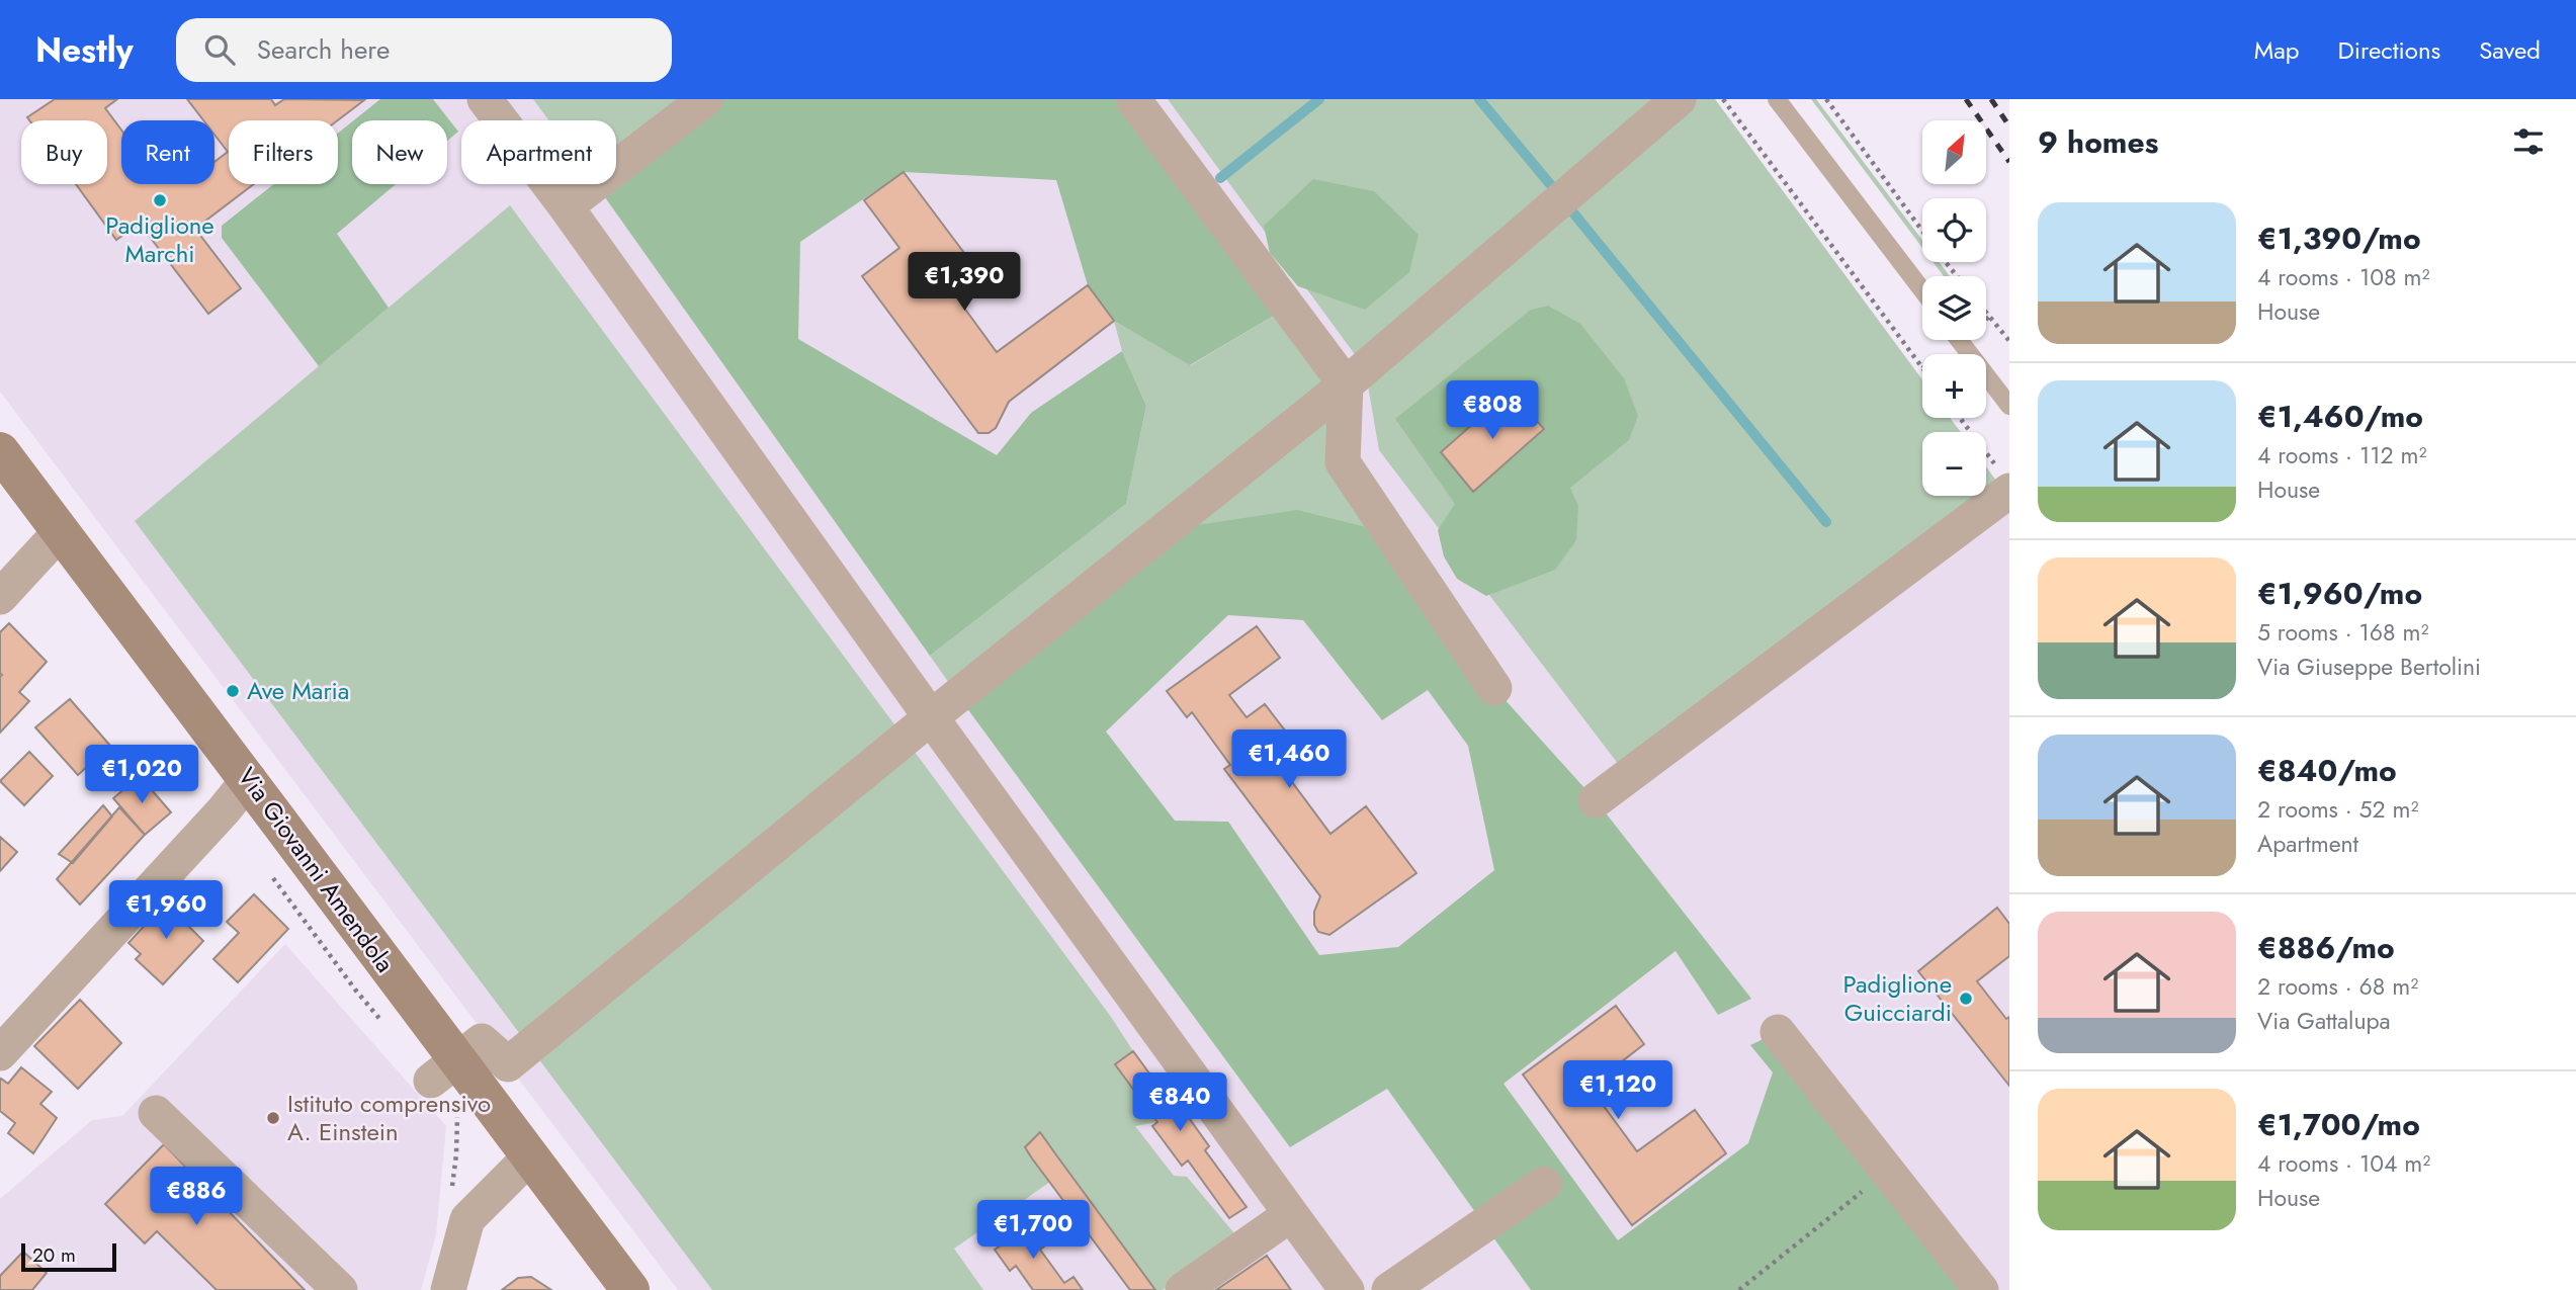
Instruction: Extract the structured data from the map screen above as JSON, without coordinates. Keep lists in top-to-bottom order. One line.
{"streets":{"main road":["Via Giovanni Amendola"]},"places":["Padiglione Marchi","Ave Maria","Padiglione Guicciardi","Istituto comprensivo A. Einstein"],"scale_bar":"20 m","north":"top right","page":{"header":"Nestly","search":"Search here","nav":["Map","Directions","Saved"],"heading":"9 homes","map_buttons":["+","−"],"chip":["Buy","Rent","Filters","New","Apartment"],"list":[{"name":"€1,390/mo","note":"4 rooms · 108 m² · House"},{"name":"€1,460/mo","note":"4 rooms · 112 m² · House"},{"name":"€1,960/mo","note":"5 rooms · 168 m² · Via Giuseppe Bertolini"},{"name":"€840/mo","note":"2 rooms · 52 m² · Apartment"},{"name":"€886/mo","note":"2 rooms · 68 m² · Via Gattalupa"},{"name":"€1,700/mo","note":"4 rooms · 104 m² · House"}],"price":["€1,390","€808","€1,460","€1,020","€1,960","€1,120","€840","€886","€1,700"],"scale":"20 m"}}
